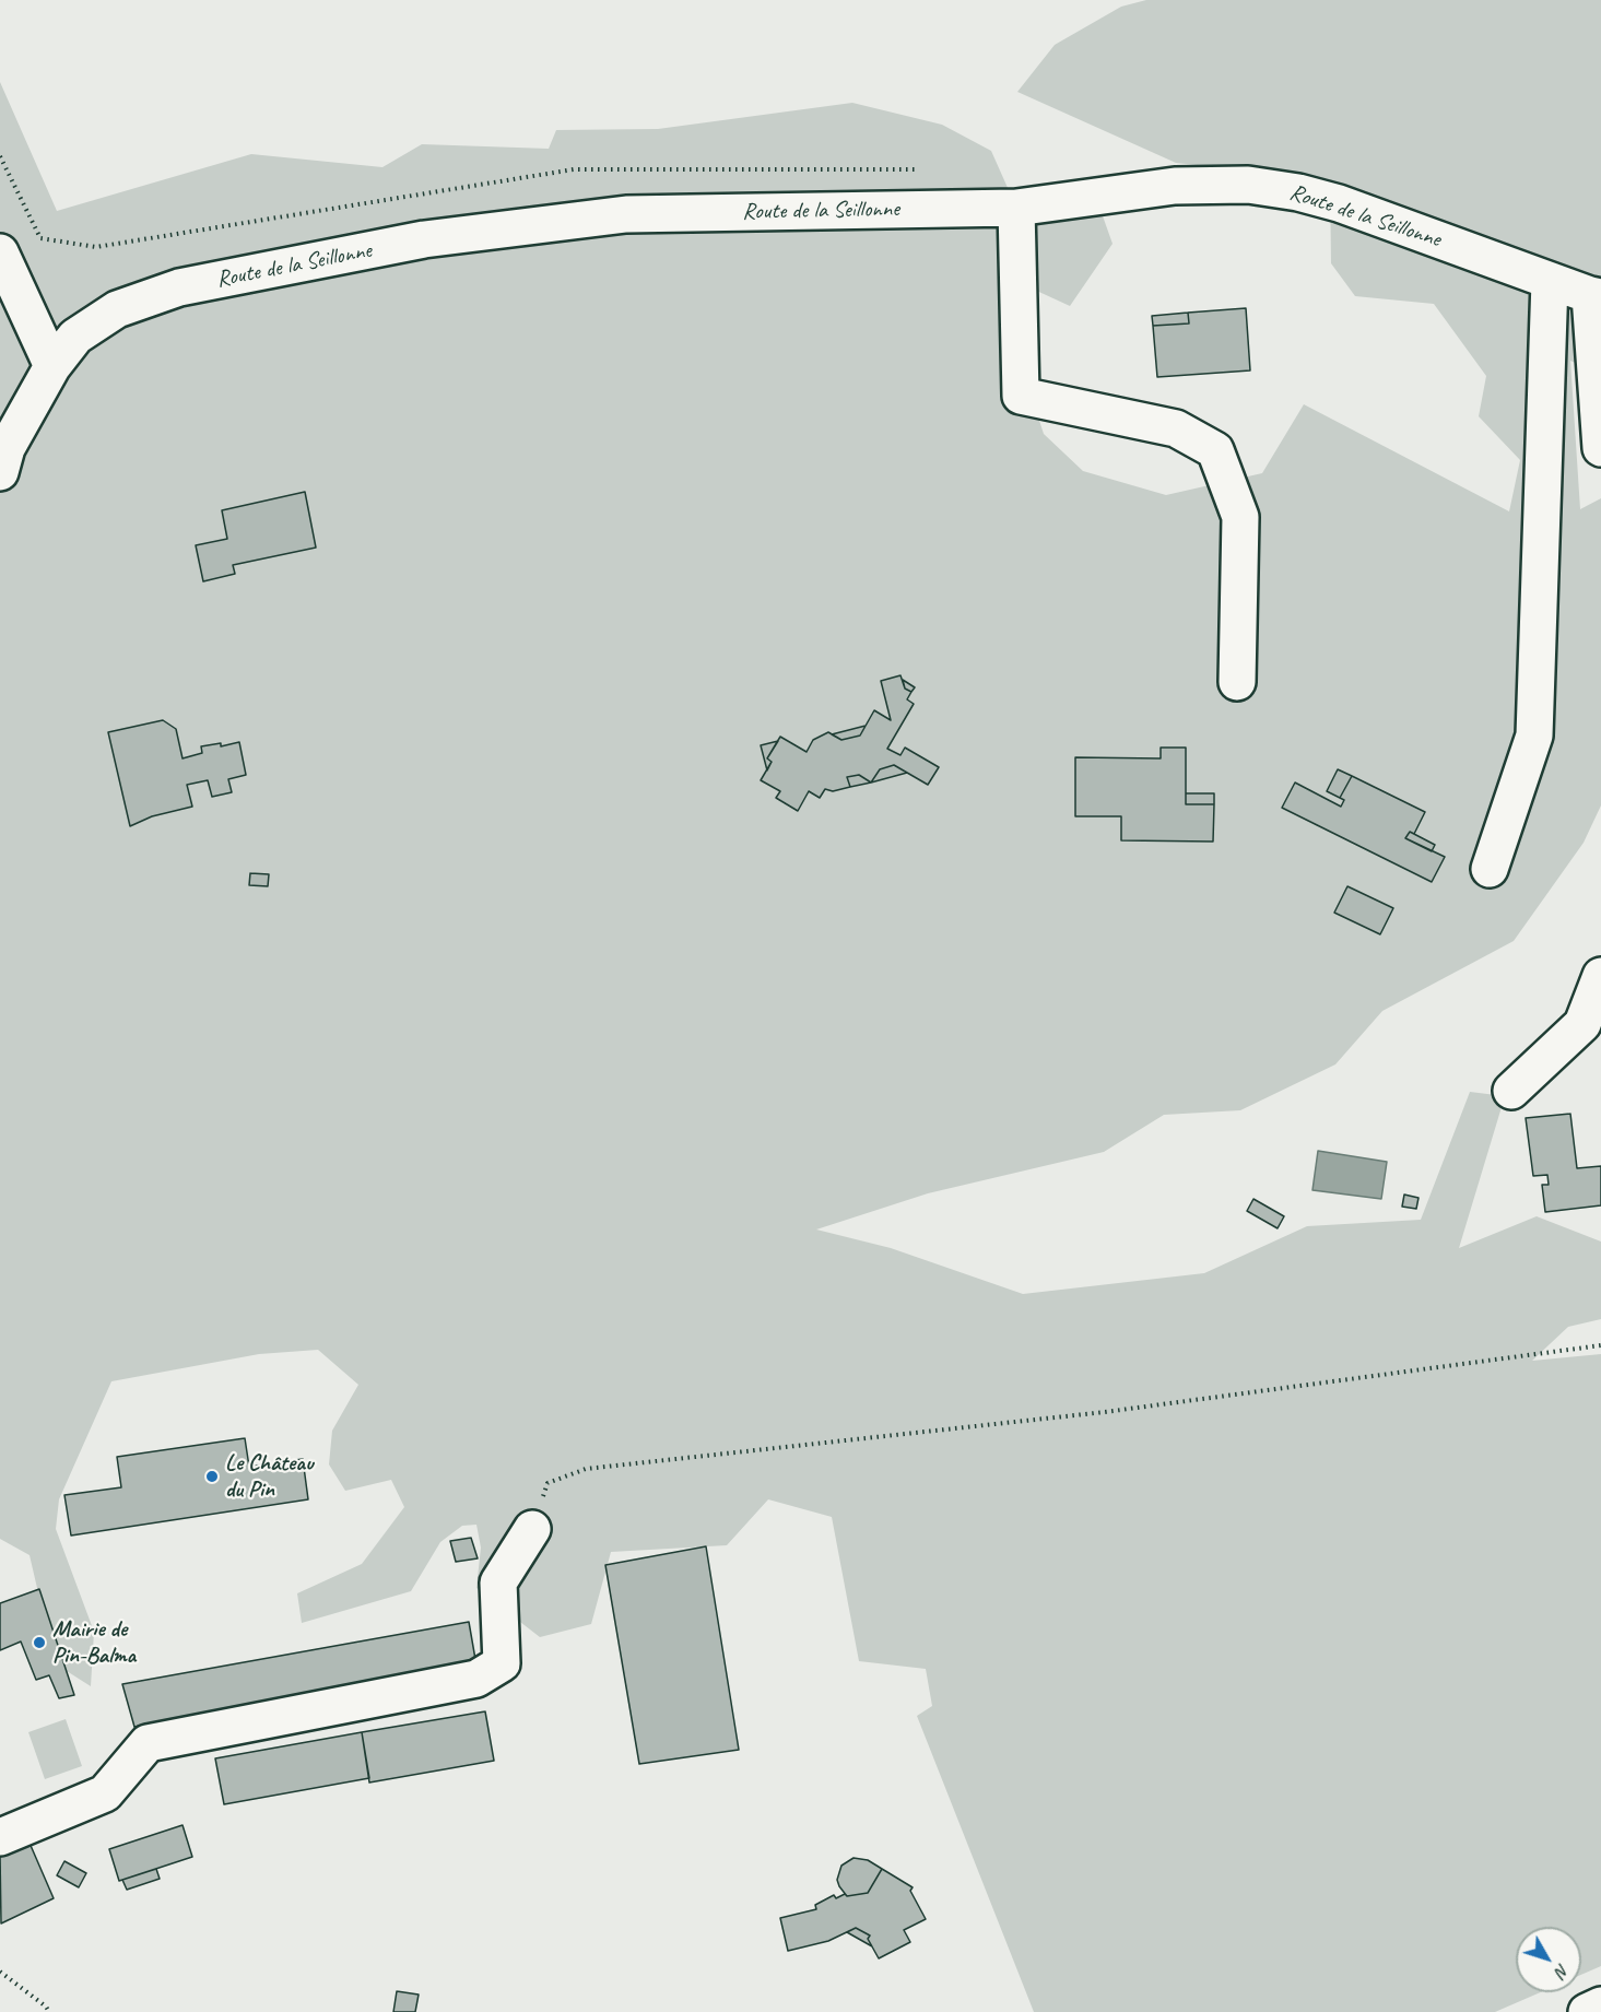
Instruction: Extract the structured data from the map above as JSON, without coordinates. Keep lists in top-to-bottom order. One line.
{"streets":{"street":["Route de la Seillonne"]},"places":["Le Château du Pin","Mairie de Pin-Balma"],"north":"bottom right"}
